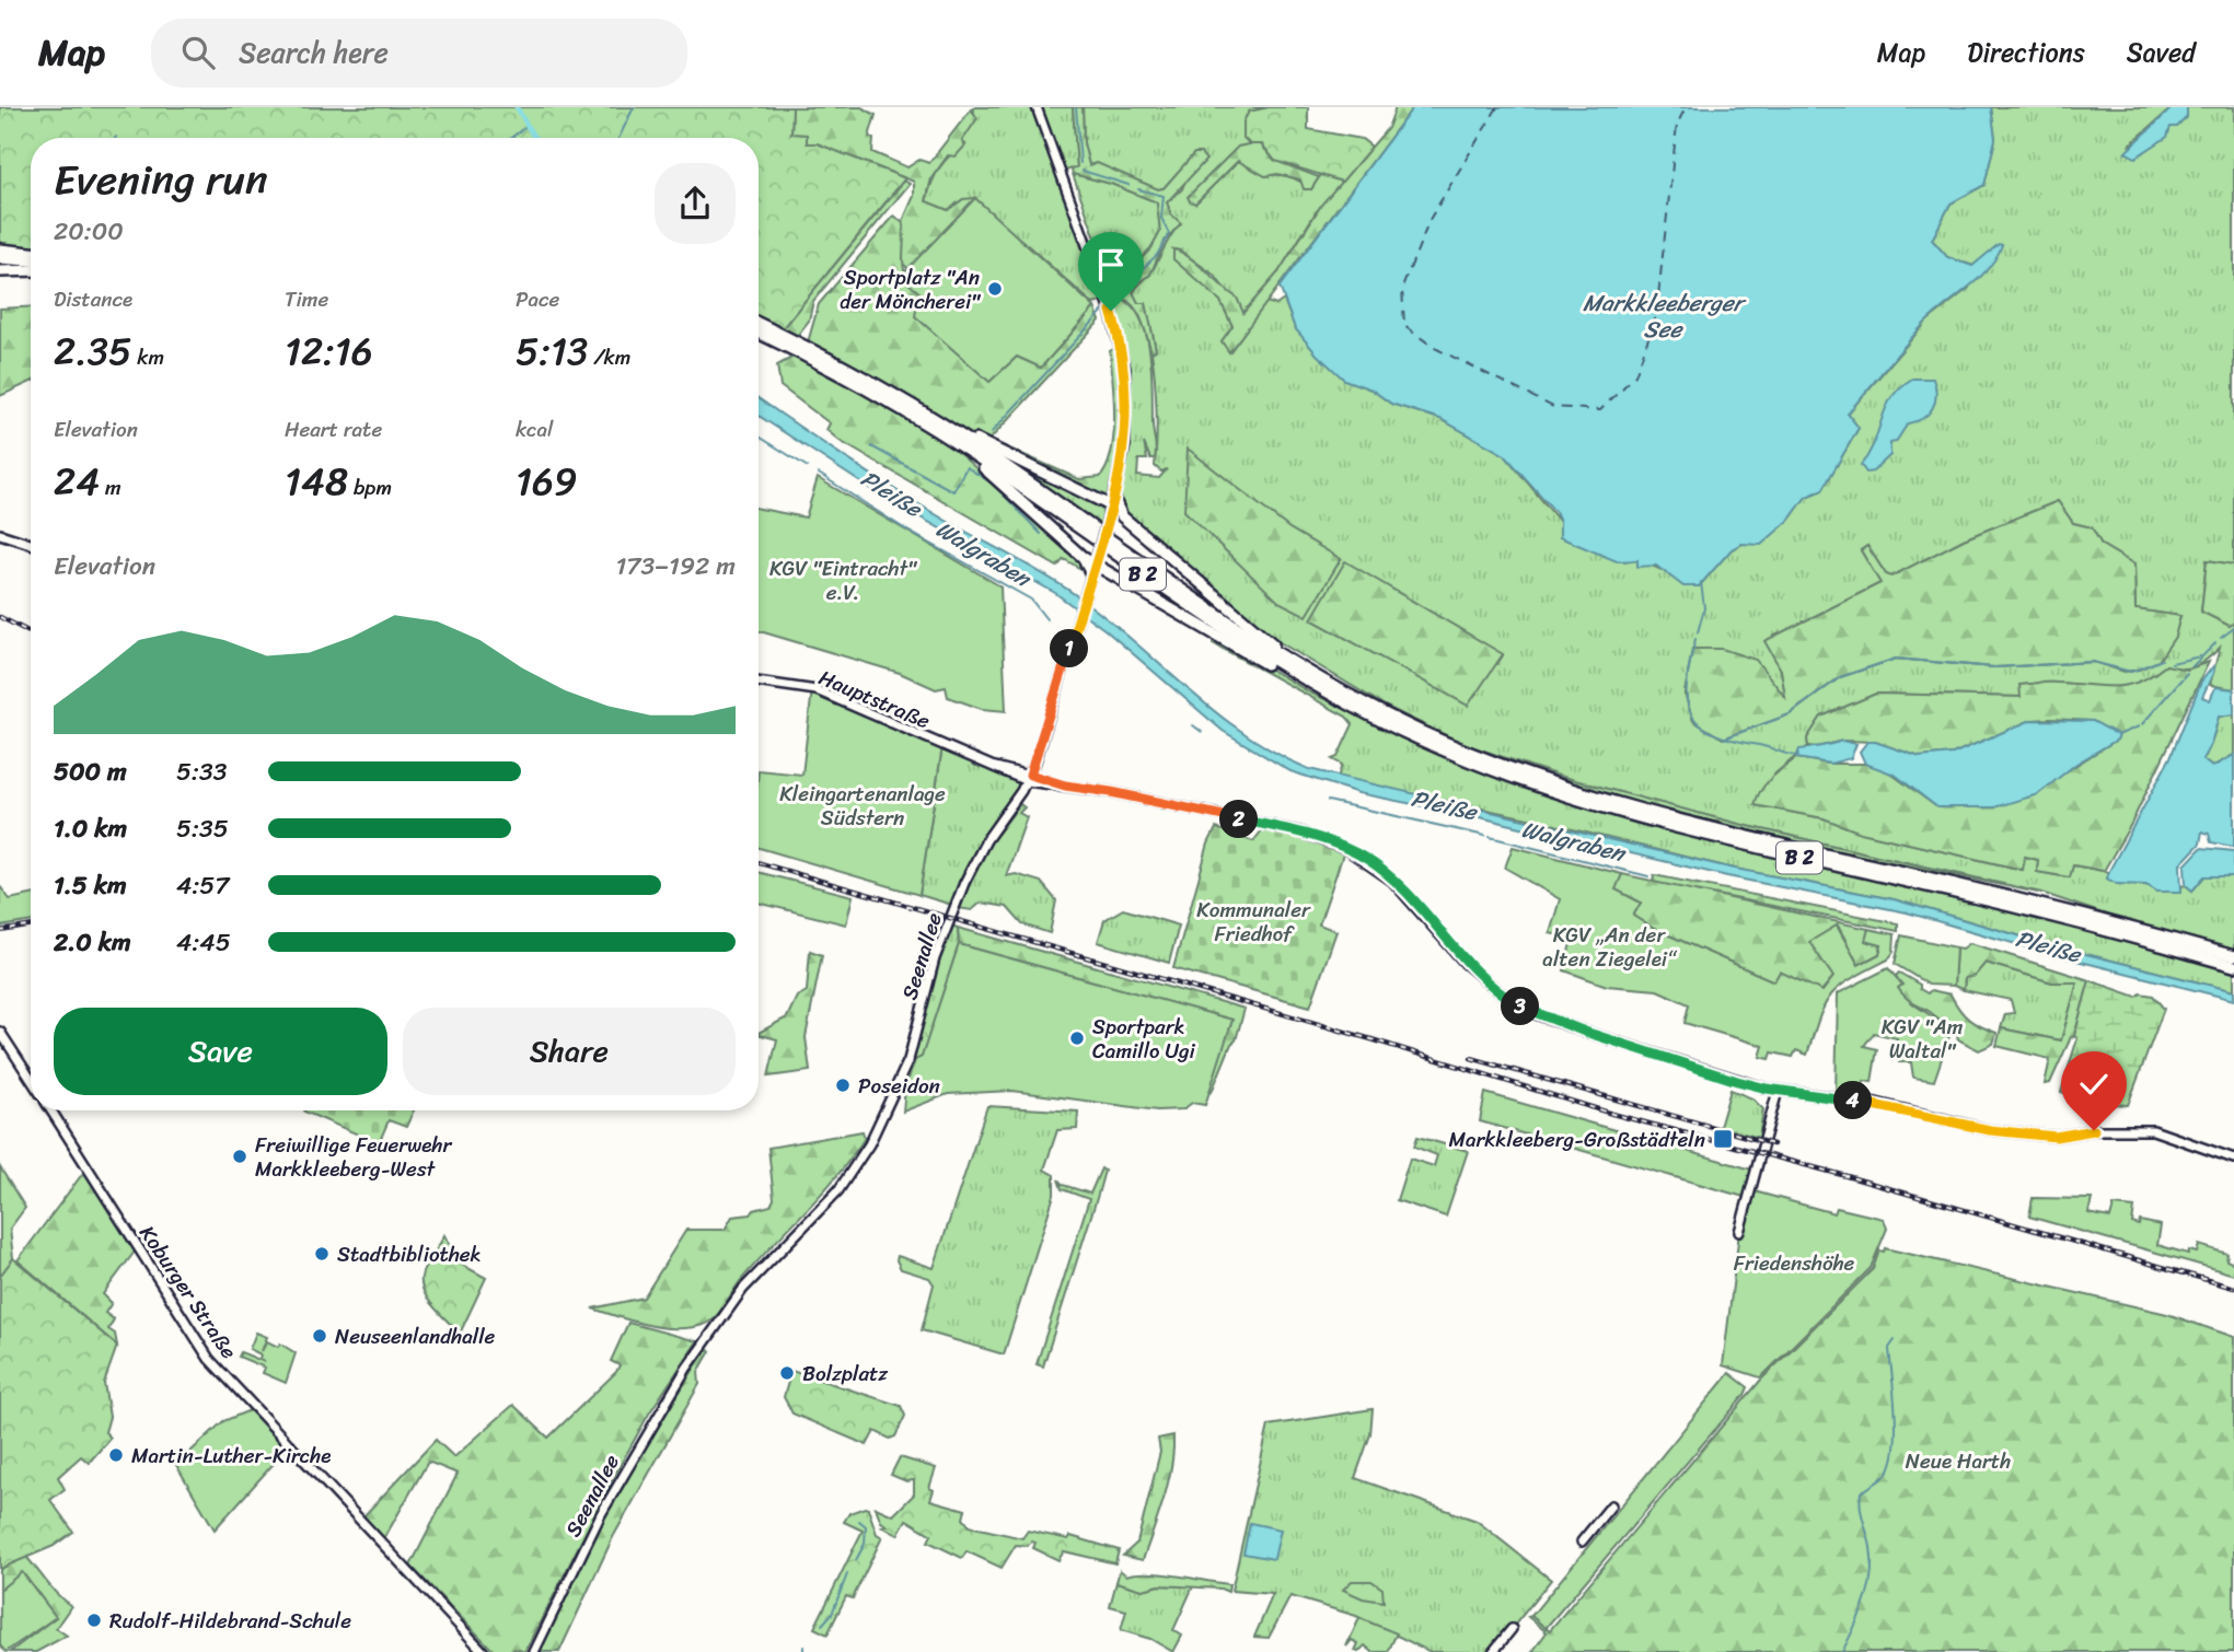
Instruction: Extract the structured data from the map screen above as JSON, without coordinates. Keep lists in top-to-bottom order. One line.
{"streets":{"highway":["B 2"],"main road":["Hauptstraße","Seenallee","Koburger Straße"]},"crossings":[["Hauptstraße","Seenallee"]],"water":["Markkleeberger See","Pleiße","Walgraben"],"parks":["KGV \"Eintracht\" e.V.","Kleingartenanlage Südstern","Kommunaler Friedhof","KGV „An der alten Ziegelei“","KGV \"Am Waltal\"","Friedenshöhe","Neue Harth"],"places":{"other":["Sportplatz \"An der Möncherei\"","Sportpark Camillo Ugi","Poseidon","Freiwillige Feuerwehr Markkleeberg-West","Stadtbibliothek","Neuseenlandhalle","Bolzplatz","Martin-Luther-Kirche","Rudolf-Hildebrand-Schule"],"transit":["Markkleeberg-Großstädteln"]},"page":{"header":"Map","search":"Search here","nav":["Map","Directions","Saved"],"heading":["Evening run","20:00"],"stats":[["Distance","2.35 km"],["Time","12:16"],["Pace","5:13 /km"],["Elevation","24 m"],["Heart rate","148 bpm"],["kcal","169"]],"chart":["Elevation","173–192 m"],"pins":["1","2","3","4"],"list":[{"name":"500 m","note":"5:33"},{"name":"1.0 km","note":"5:35"},{"name":"1.5 km","note":"4:57"},{"name":"2.0 km","note":"4:45"}],"buttons":["Save","Share"]}}
